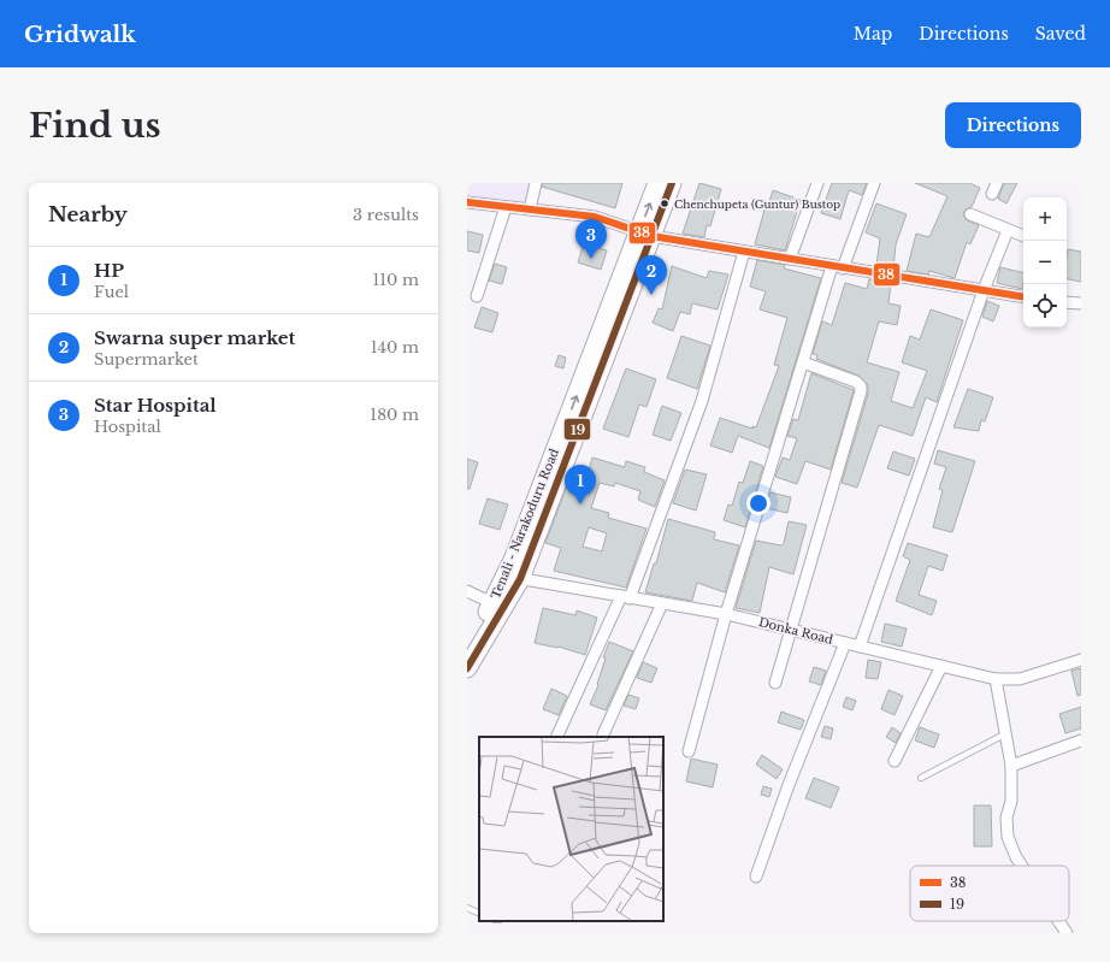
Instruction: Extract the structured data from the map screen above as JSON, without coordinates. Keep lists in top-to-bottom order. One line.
{"streets":{"main road":["Tenali - Narakoduru Road"],"street":["Donka Road"]},"crossings":[["Tenali - Narakoduru Road","Donka Road"]],"places":["Chenchupeta (Guntur) Bustop"],"lines":["transit line 19","transit line 38"],"legend":["38","19"],"page":{"header":"Gridwalk","nav":["Map","Directions","Saved"],"buttons":"Directions","title":"Find us","heading":["Nearby","3 results"],"map_buttons":["+","−"],"pins":["3","2","1"],"list":[{"mark":"1","name":"HP","note":"Fuel","value":"110 m"},{"mark":"2","name":"Swarna super market","note":"Supermarket","value":"140 m"},{"mark":"3","name":"Star Hospital","note":"Hospital","value":"180 m"}]}}
